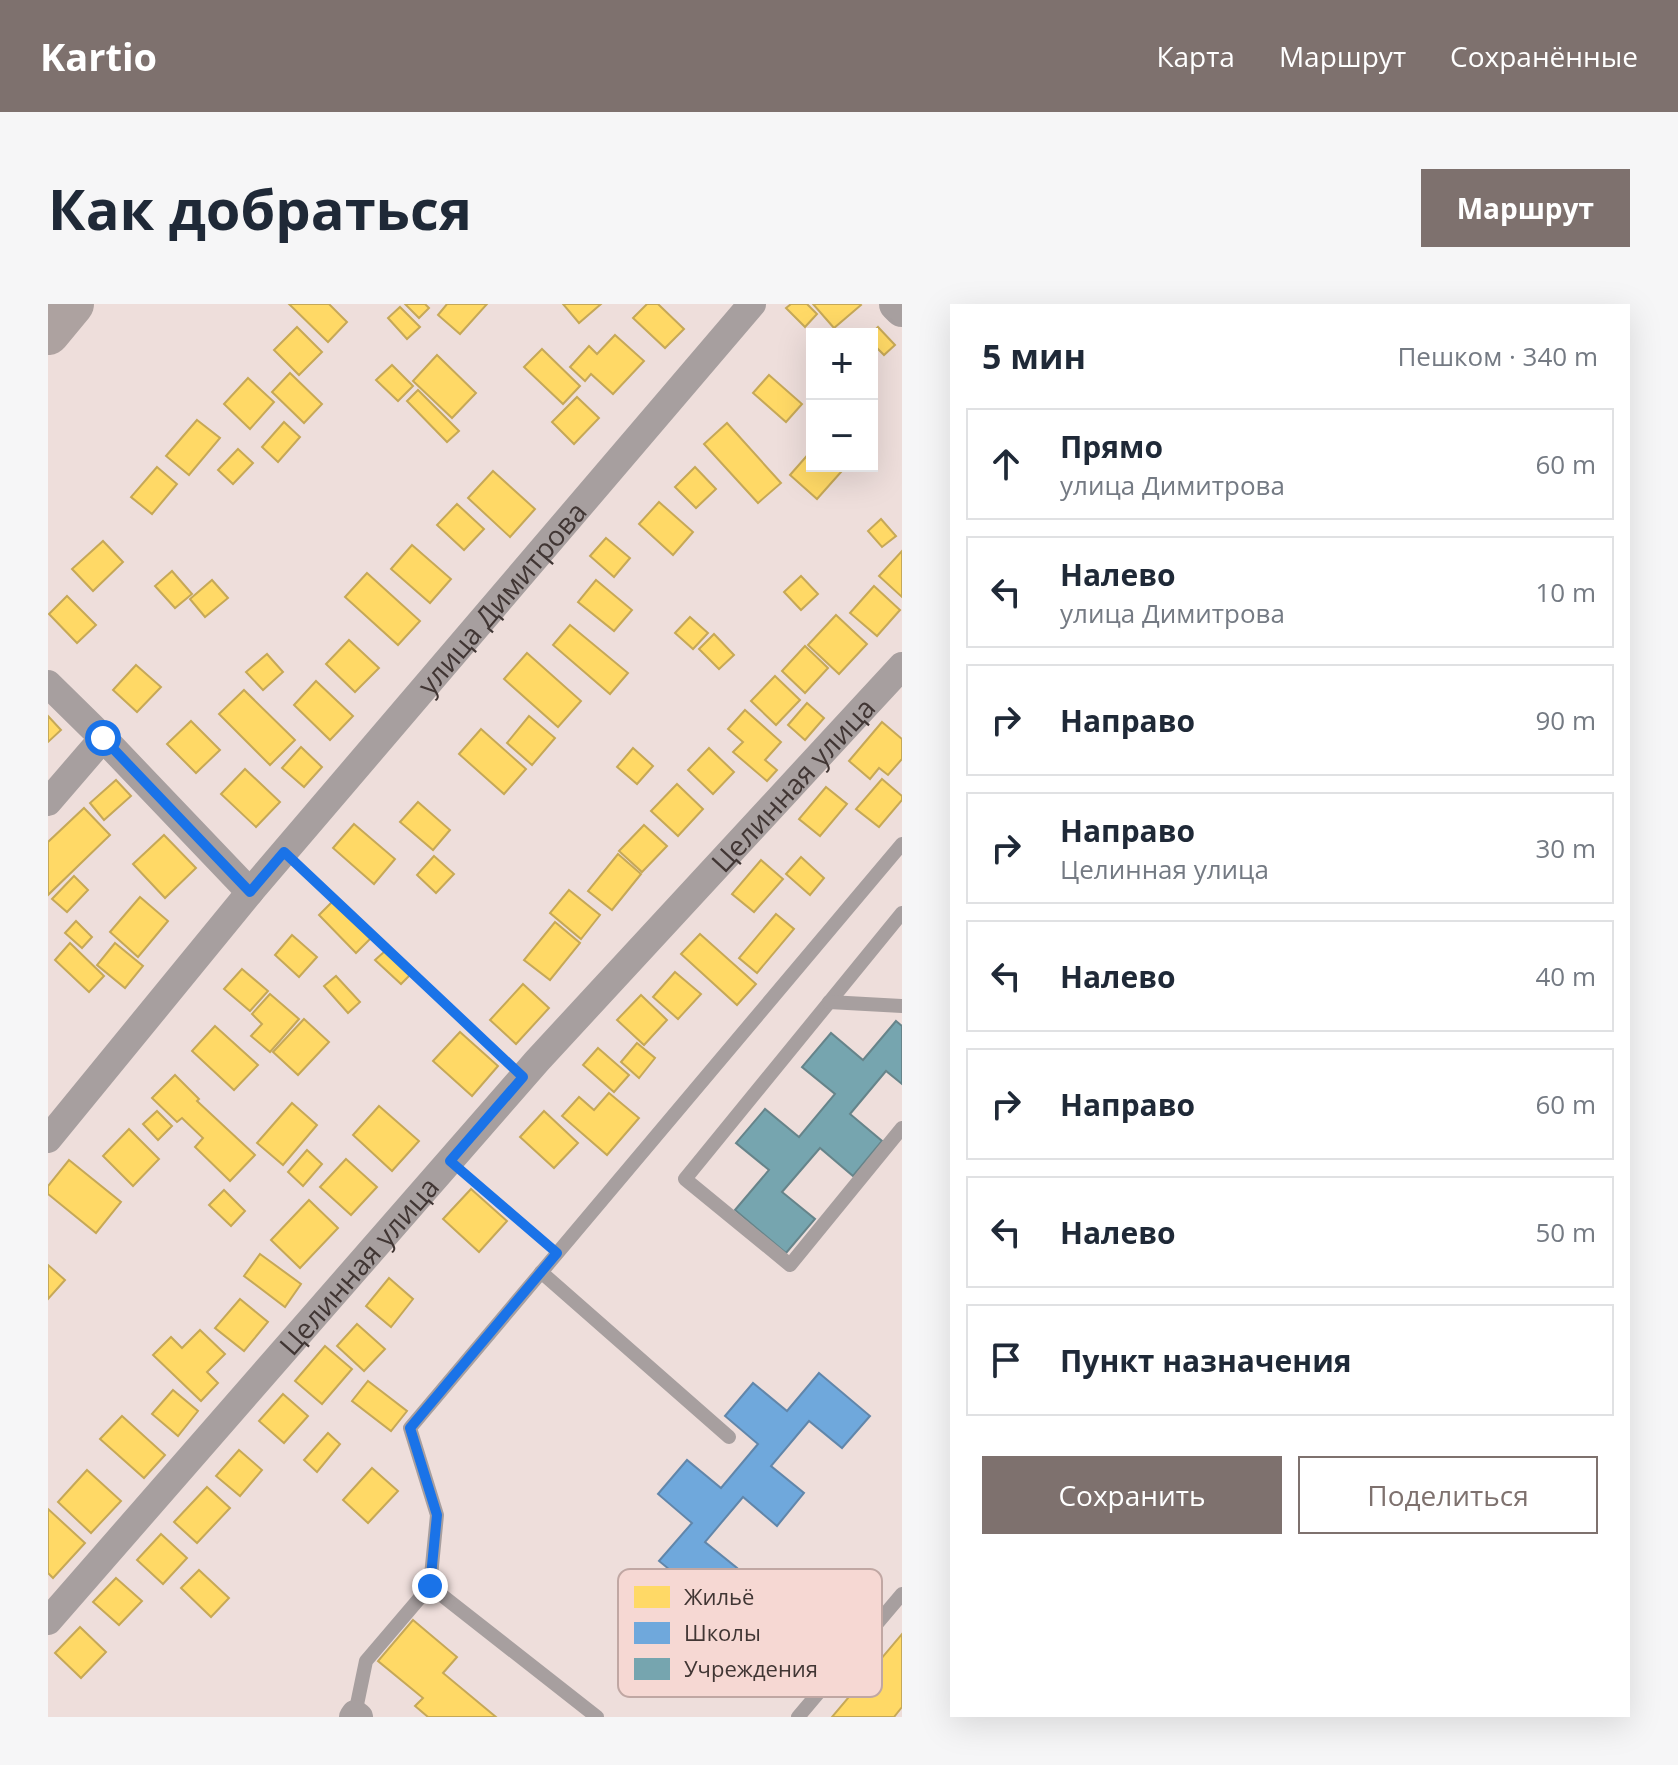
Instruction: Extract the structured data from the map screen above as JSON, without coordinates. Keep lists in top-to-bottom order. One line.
{"streets":{"street":["улица Димитрова","Целинная улица"]},"legend":["Жильё","Школы","Учреждения"],"page":{"header":"Kartio","nav":["Карта","Маршрут","Сохранённые"],"buttons":["Маршрут",["Сохранить","Поделиться"]],"title":"Как добраться","heading":["5 мин","Пешком · 340 m"],"map_buttons":["+","−"],"list":[["Прямо","улица Димитрова","60 m"],["Налево","улица Димитрова","10 m"],["Направо","90 m"],["Направо","Целинная улица","30 m"],["Налево","40 m"],["Направо","60 m"],["Налево","50 m"],"Пункт назначения"]}}
